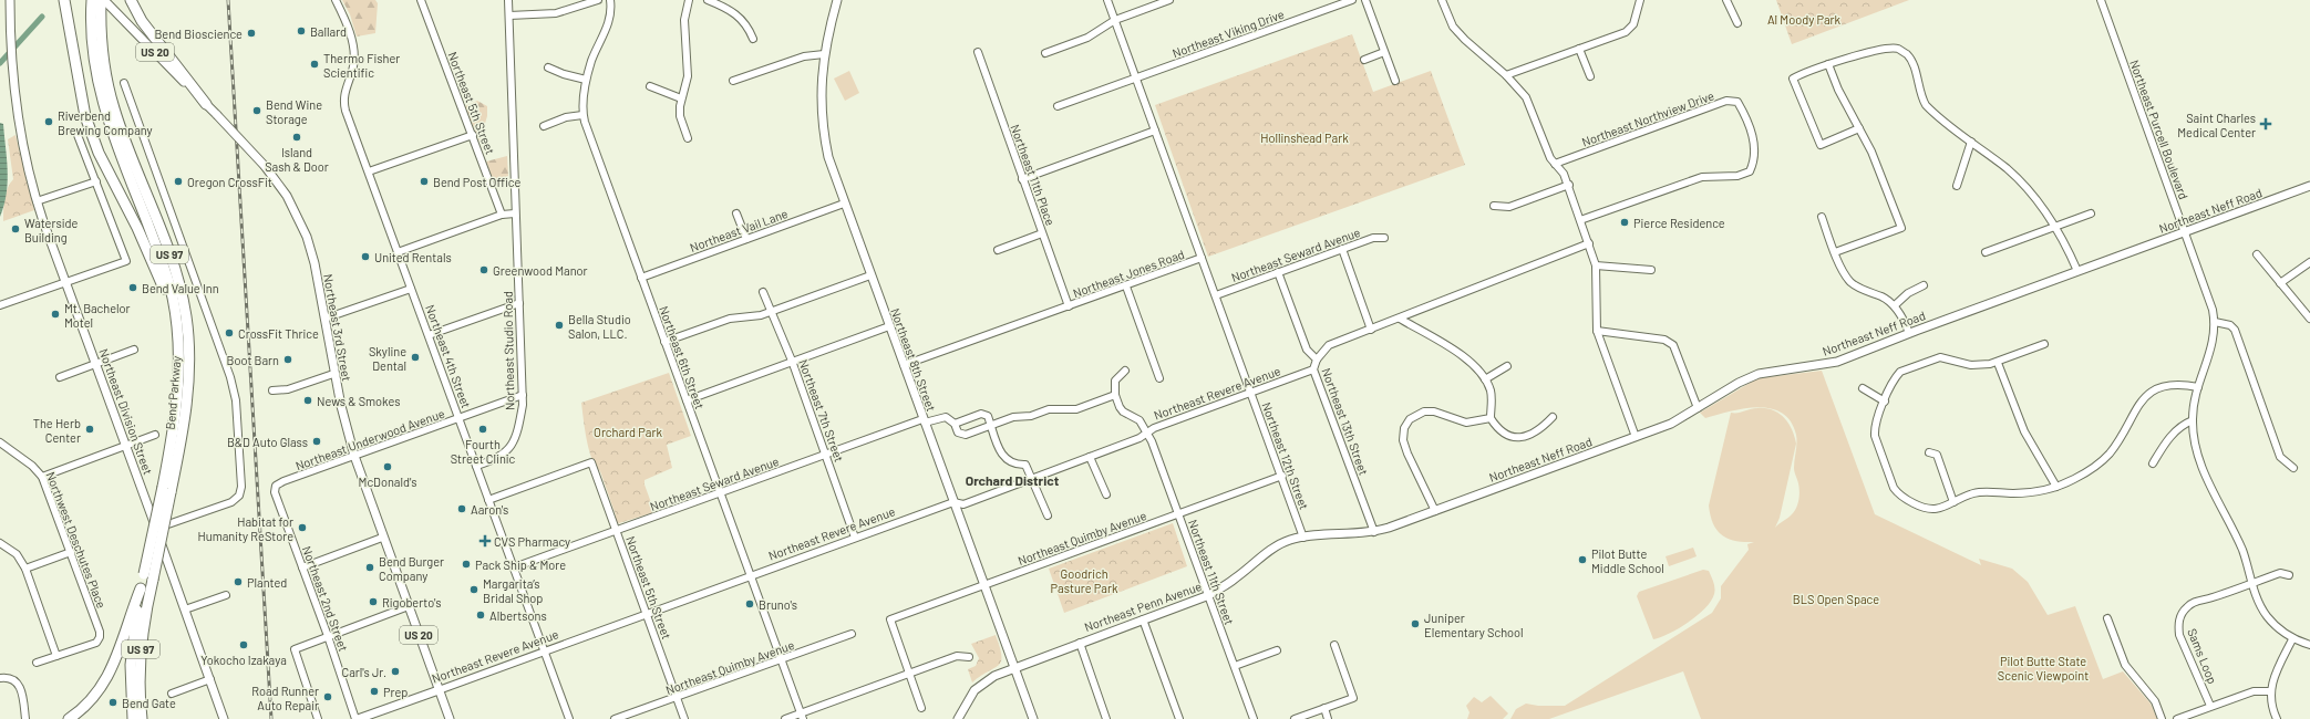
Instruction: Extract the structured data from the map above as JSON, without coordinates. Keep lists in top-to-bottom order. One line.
{"streets":{"highway":["US 97","Bend Parkway"],"main road":["US 20","Northeast Neff Road","Northeast 3rd Street","Northeast 8th Street","Northeast Revere Avenue","Northeast Division Street","Northeast Penn Avenue"],"street":["Northeast Viking Drive","Northeast 5th Street","Northeast Northview Drive","Northeast Purcell Boulevard","Northeast 11th Place","Northeast Vail Lane","Northeast Seward Avenue","Northeast Jones Road","Northeast Studio Road","Northeast 4th Street","Northeast 6th Street","Northeast 7th Street","Northeast 13th Street","Northeast Underwood Avenue","Northeast 12th Street","Northeast Quimby Avenue","Northwest Deschutes Place","Northeast 11th Street","Northeast 2nd Street","Sams Loop"]},"crossings":[["Northeast Viking Drive","Northeast Jones Road"],["Northeast 5th Street","Northeast Seward Avenue"],["Northeast 5th Street","Northeast 4th Street"],["Northeast 5th Street","Northeast Revere Avenue"],["Northeast 5th Street","Northeast Quimby Avenue"],["Northeast Purcell Boulevard","Northeast Neff Road"],["Northeast Purcell Boulevard","Sams Loop"],["Northeast 11th Place","Northeast Jones Road"],["Northeast Neff Road","Northeast 13th Street"],["Northeast Neff Road","Northeast Penn Avenue"],["Northeast Vail Lane","Northeast 6th Street"],["Northeast Vail Lane","Northeast 8th Street"],["Northeast Seward Avenue","Northeast 4th Street"],["Northeast Seward Avenue","Northeast 6th Street"],["Northeast Seward Avenue","Northeast 8th Street"],["Northeast Seward Avenue","Northeast 7th Street"],["Northeast Seward Avenue","Northeast 13th Street"],["Northeast Seward Avenue","Northeast 12th Street"],["Northeast Jones Road","Northeast 8th Street"],["Northeast Jones Road","Northeast 12th Street"],["Northeast 3rd Street","Bend Parkway"],["Northeast 3rd Street","Northeast Revere Avenue"],["Northeast 3rd Street","Northeast Underwood Avenue"],["Northeast Studio Road","Northeast 4th Street"],["Northeast Studio Road","Northeast Underwood Avenue"],["Northeast 4th Street","Northeast Revere Avenue"],["Northeast 4th Street","Northeast Underwood Avenue"],["Northeast 6th Street","Northeast Revere Avenue"],["Northeast 6th Street","Northeast Quimby Avenue"],["Northeast 8th Street","Northeast Revere Avenue"],["Northeast 8th Street","Northeast Quimby Avenue"],["Northeast 8th Street","Northeast Penn Avenue"],["Northeast Revere Avenue","Northeast 7th Street"],["Northeast Revere Avenue","Northeast 13th Street"],["Northeast Revere Avenue","Northeast 12th Street"],["Northeast Revere Avenue","Northeast 11th Street"],["Northeast Revere Avenue","Northeast 2nd Street"],["Northeast 13th Street","Northeast Penn Avenue"],["Northeast Underwood Avenue","Northeast 2nd Street"],["Northeast 12th Street","Northeast Quimby Avenue"],["Northeast 12th Street","Northeast Penn Avenue"],["Northeast Quimby Avenue","Northeast 11th Street"],["Northeast 11th Street","Northeast Penn Avenue"]],"districts":["Orchard District"],"parks":["Al Moody Park","Hollinshead Park","Orchard Park","Goodrich Pasture Park","BLS Open Space","Pilot Butte State Scenic Viewpoint"],"places":{"other":["Ballard","Bend Bioscience","Thermo Fisher Scientific","Bend Wine Storage","Riverbend Brewing Company","Island Sash & Door","Oregon CrossFit","Bend Post Office","Pierce Residence","Waterside Building","United Rentals","Greenwood Manor","Bend Value Inn","Mt. Bachelor Motel","Bella Studio Salon, LLC.","CrossFit Thrice","Skyline Dental","Boot Barn","News & Smokes","The Herb Center","Fourth Street Clinic","B&D Auto Glass","McDonald's","Aaron's","Habitat for Humanity ReStore","Pilot Butte Middle School","Pack Ship & More","Bend Burger Company","Planted","Margarita’s Bridal Shop","Rigoberto's","Bruno's","Albertsons","Juniper Elementary School","Yokocho Izakaya","Carl's Jr.","Prep","Road Runner Auto Repair","Bend Gate"],"health":["Saint Charles Medical Center","CVS Pharmacy"]}}
